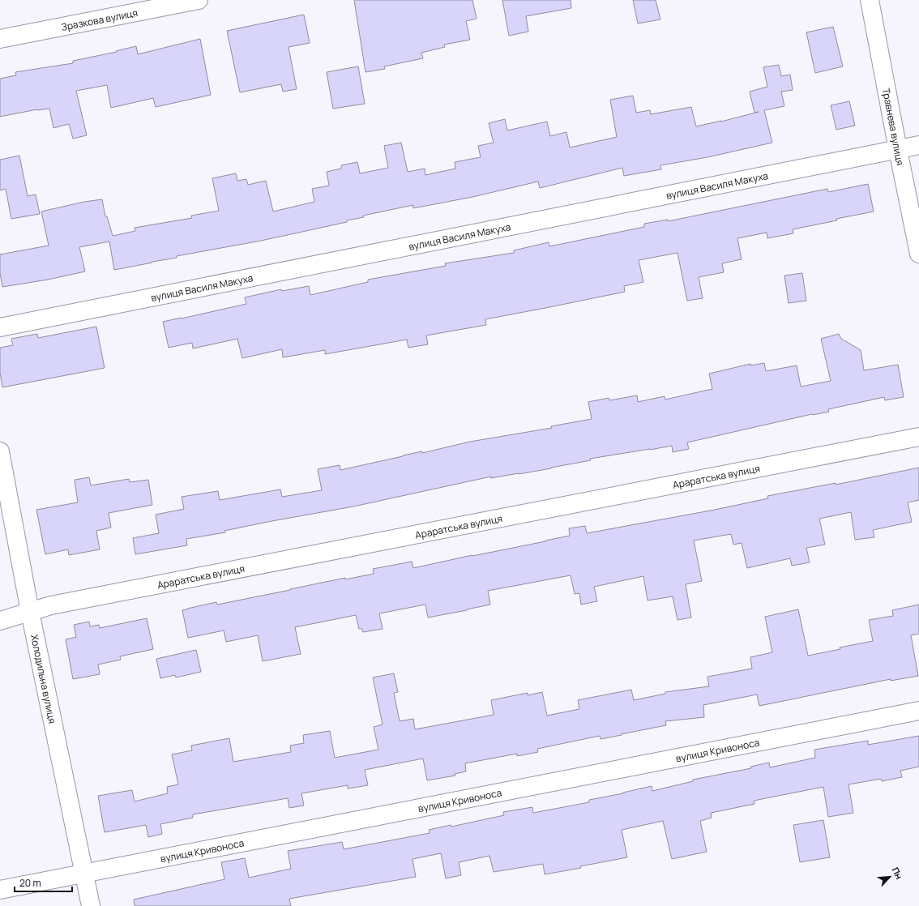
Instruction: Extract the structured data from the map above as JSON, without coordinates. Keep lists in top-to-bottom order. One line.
{"streets":{"street":["Зразкова вулиця","Травнева вулиця","вулиця Василя Макуха","Араратська вулиця","Холодильна вулиця","вулиця Кривоноса"]},"crossings":[["Травнева вулиця","вулиця Василя Макуха"],["Араратська вулиця","Холодильна вулиця"],["Холодильна вулиця","вулиця Кривоноса"]],"scale_bar":"20 m","north":"top right"}
